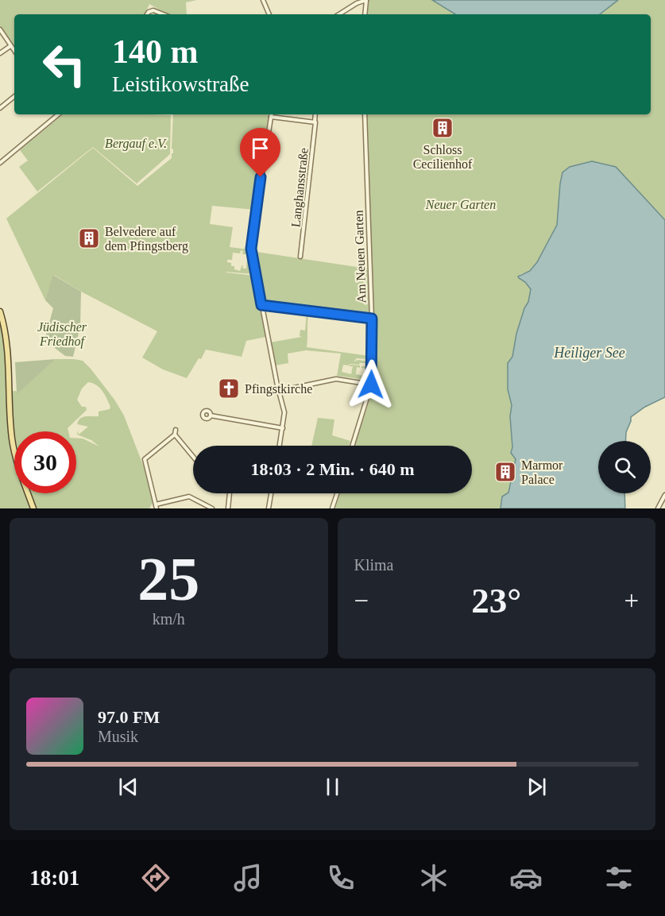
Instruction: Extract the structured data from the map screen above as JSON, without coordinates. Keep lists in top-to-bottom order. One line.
{"streets":{"street":["Langhansstraße","Am Neuen Garten"]},"water":["Heiliger See"],"parks":["Bergauf e.V.","Neuer Garten","Jüdischer Friedhof"],"places":{"building":["Schloss Cecilienhof","Belvedere auf dem Pfingstberg","Marmor Palace"],"church":["Pfingstkirche"]},"page":{"turn":["140 m","Leistikowstraße"],"limit":"30","trip":"18:03 · 2 Min. · 640 m","tile":[["25","km/h"],"Klima"],"heat":["−","23°","+"],"song":["97.0 FM","Musik"],"tabs":"18:01"}}
